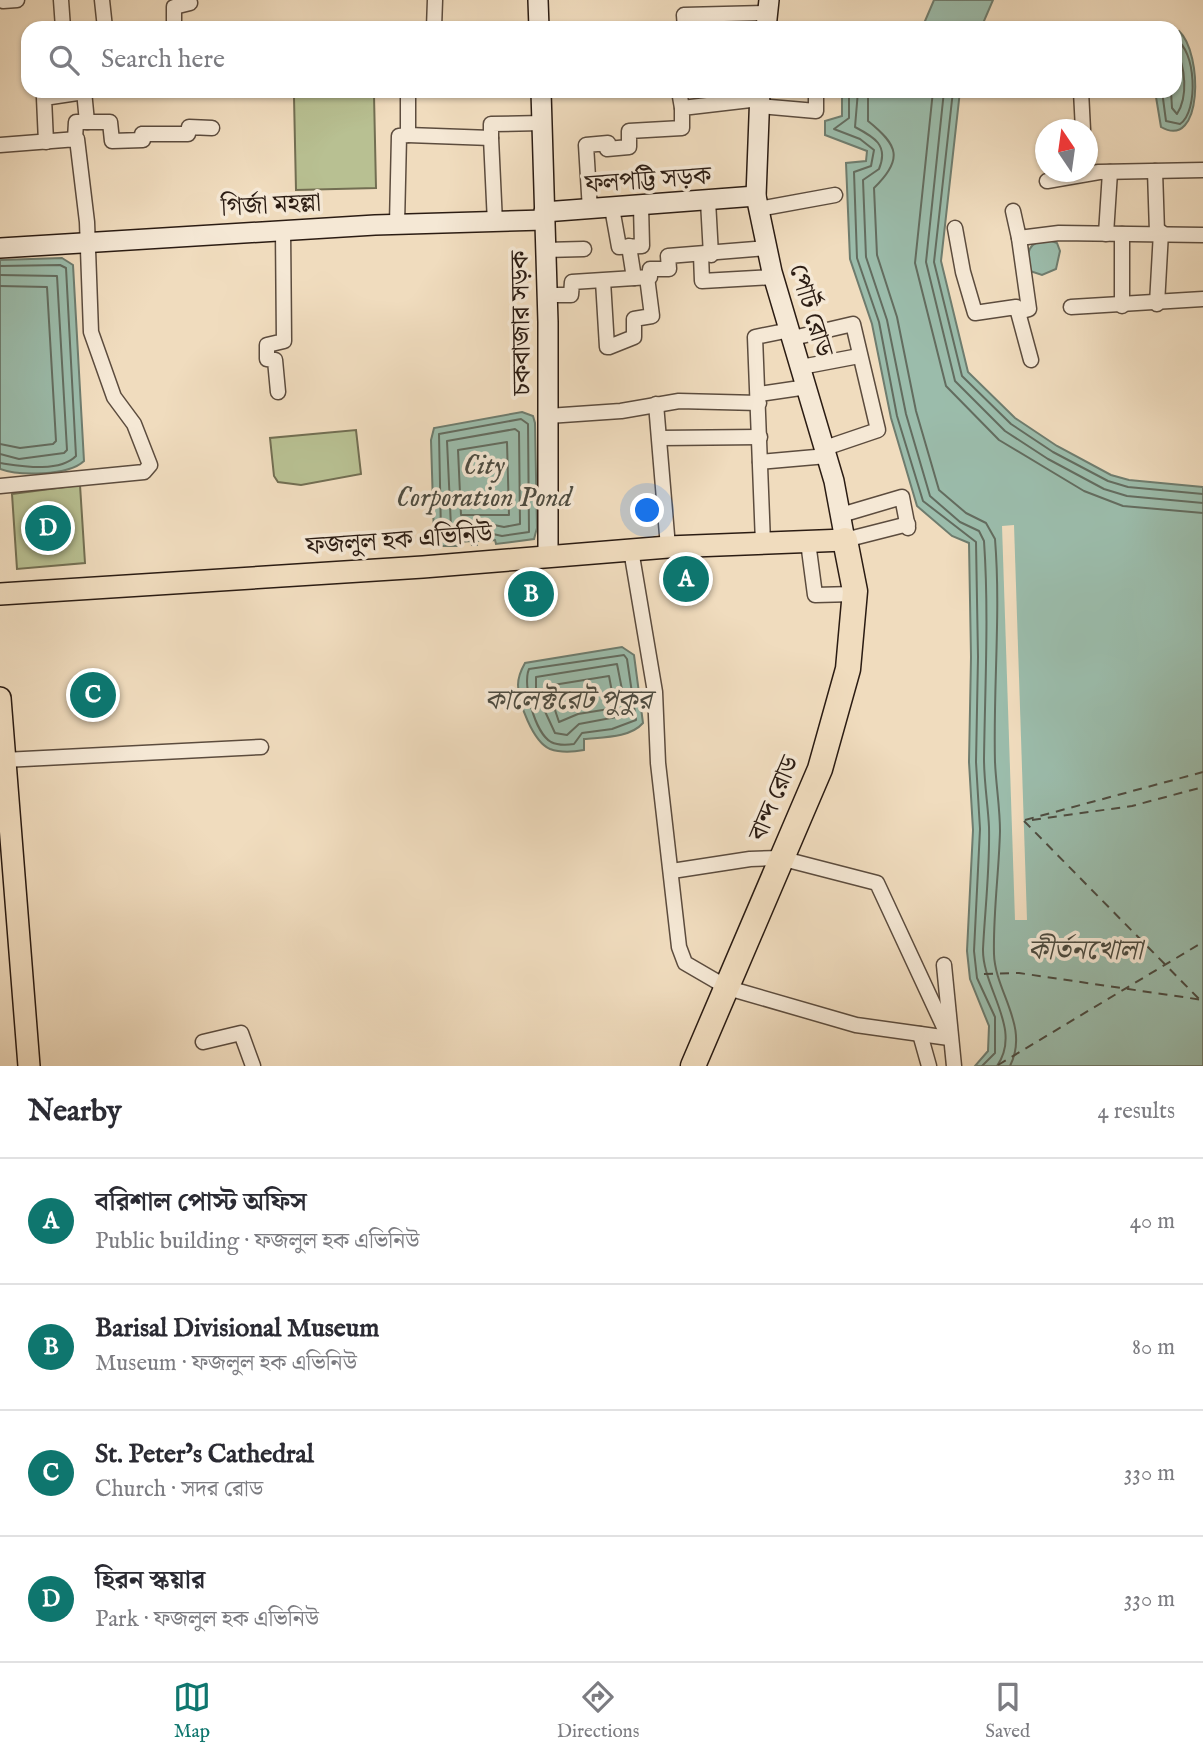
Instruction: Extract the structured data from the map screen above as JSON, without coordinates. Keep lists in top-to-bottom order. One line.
{"streets":{"highway":["বান্দ রোড"],"main road":["ফলপট্টি সড়ক","গির্জা মহল্লা","পোর্ট রোড","চকবাজার সড়ক","ফজলুল হক এভিনিউ"]},"crossings":[["ফলপট্টি সড়ক","গির্জা মহল্লা"],["ফলপট্টি সড়ক","পোর্ট রোড"],["ফলপট্টি সড়ক","চকবাজার সড়ক"],["গির্জা মহল্লা","চকবাজার সড়ক"],["পোর্ট রোড","ফজলুল হক এভিনিউ"],["পোর্ট রোড","বান্দ রোড"],["চকবাজার সড়ক","ফজলুল হক এভিনিউ"],["ফজলুল হক এভিনিউ","বান্দ রোড"]],"water":["City Corporation Pond","কালেক্টরেট পুকুর","কীর্তনখোলা"],"north":"top","page":{"search":"Search here","pins":["D","A","B","C"],"heading":["Nearby","4 results"],"list":[{"mark":"A","name":"বরিশাল পোস্ট অফিস","note":"Public building · ফজলুল হক এভিনিউ","value":"40 m"},{"mark":"B","name":"Barisal Divisional Museum","note":"Museum · ফজলুল হক এভিনিউ","value":"80 m"},{"mark":"C","name":"St. Peter’s Cathedral","note":"Church · সদর রোড","value":"330 m"},{"mark":"D","name":"হিরন স্কয়ার","note":"Park · ফজলুল হক এভিনিউ","value":"330 m"}],"nav":["Map","Directions","Saved"]}}
